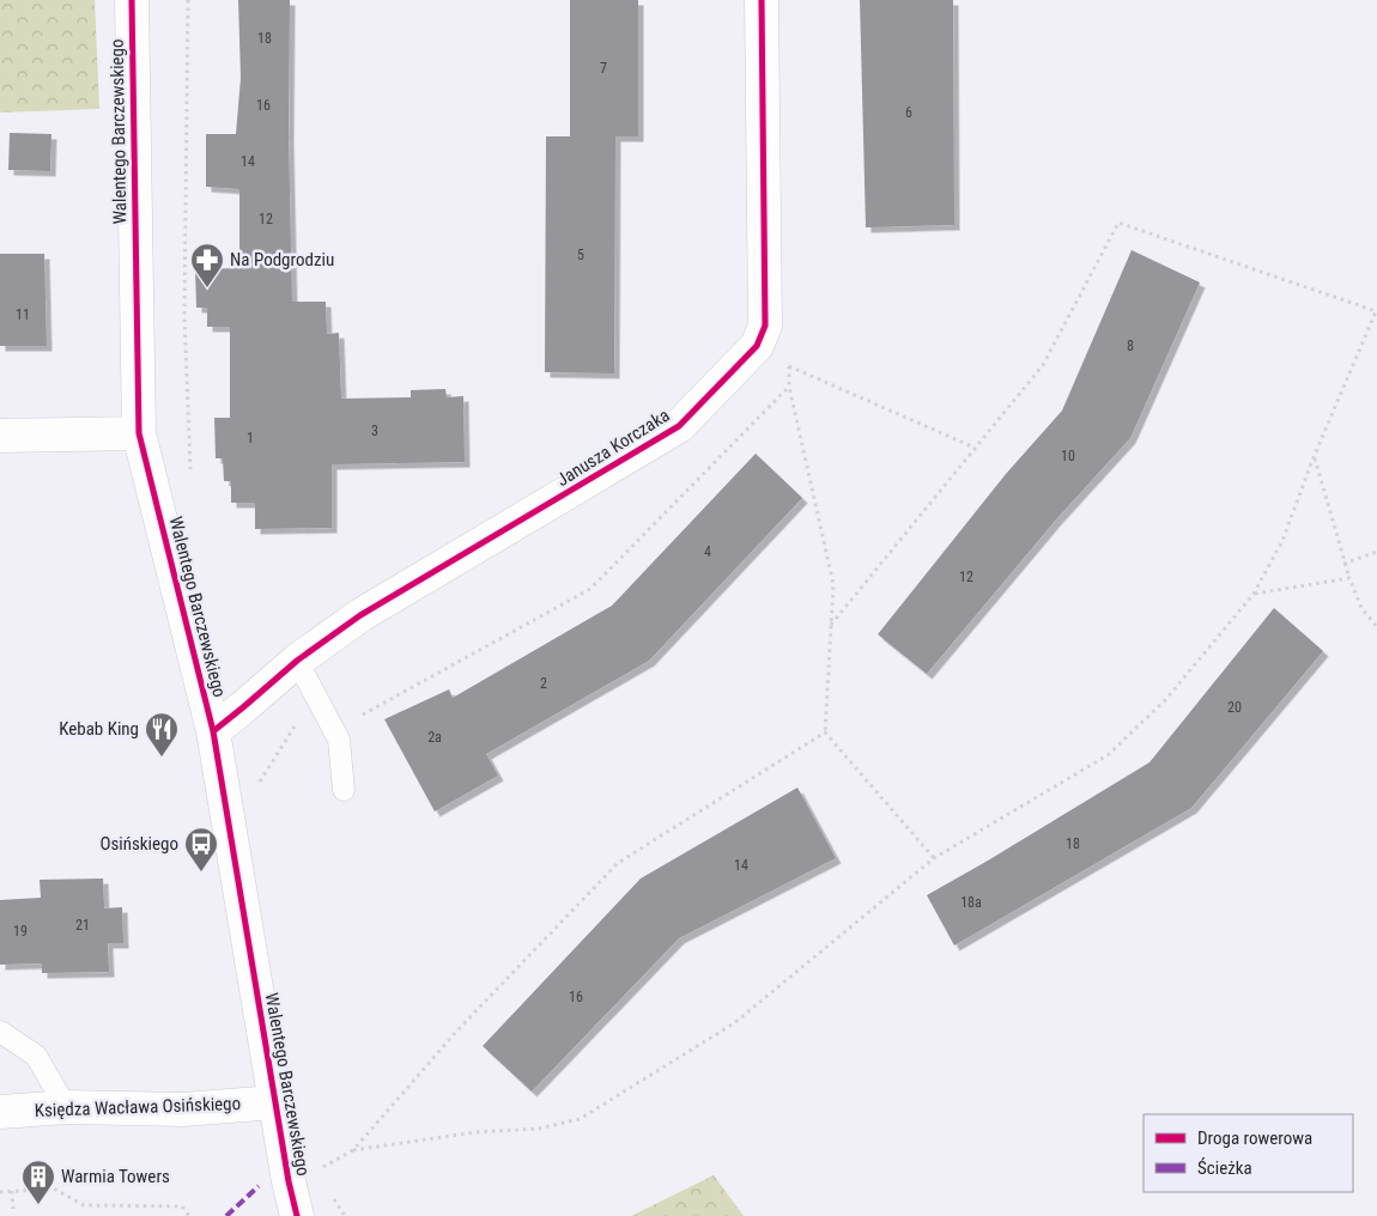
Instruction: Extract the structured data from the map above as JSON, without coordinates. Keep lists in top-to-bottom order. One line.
{"streets":{"street":["Walentego Barczewskiego","Janusza Korczaka","Księdza Wacława Osińskiego"]},"crossings":[["Walentego Barczewskiego","Janusza Korczaka"],["Walentego Barczewskiego","Księdza Wacława Osińskiego"]],"places":{"pharmacy":["Na Podgrodziu"],"restaurant":["Kebab King"],"bus stop":["Osińskiego"],"building":["Warmia Towers"]},"house_numbers":["18","7","16","6","14","12","5","11","8","3","1","10","4","12","2","20","2a","18","14","18a","21","19","16"],"legend":["Droga rowerowa","Ścieżka"]}
